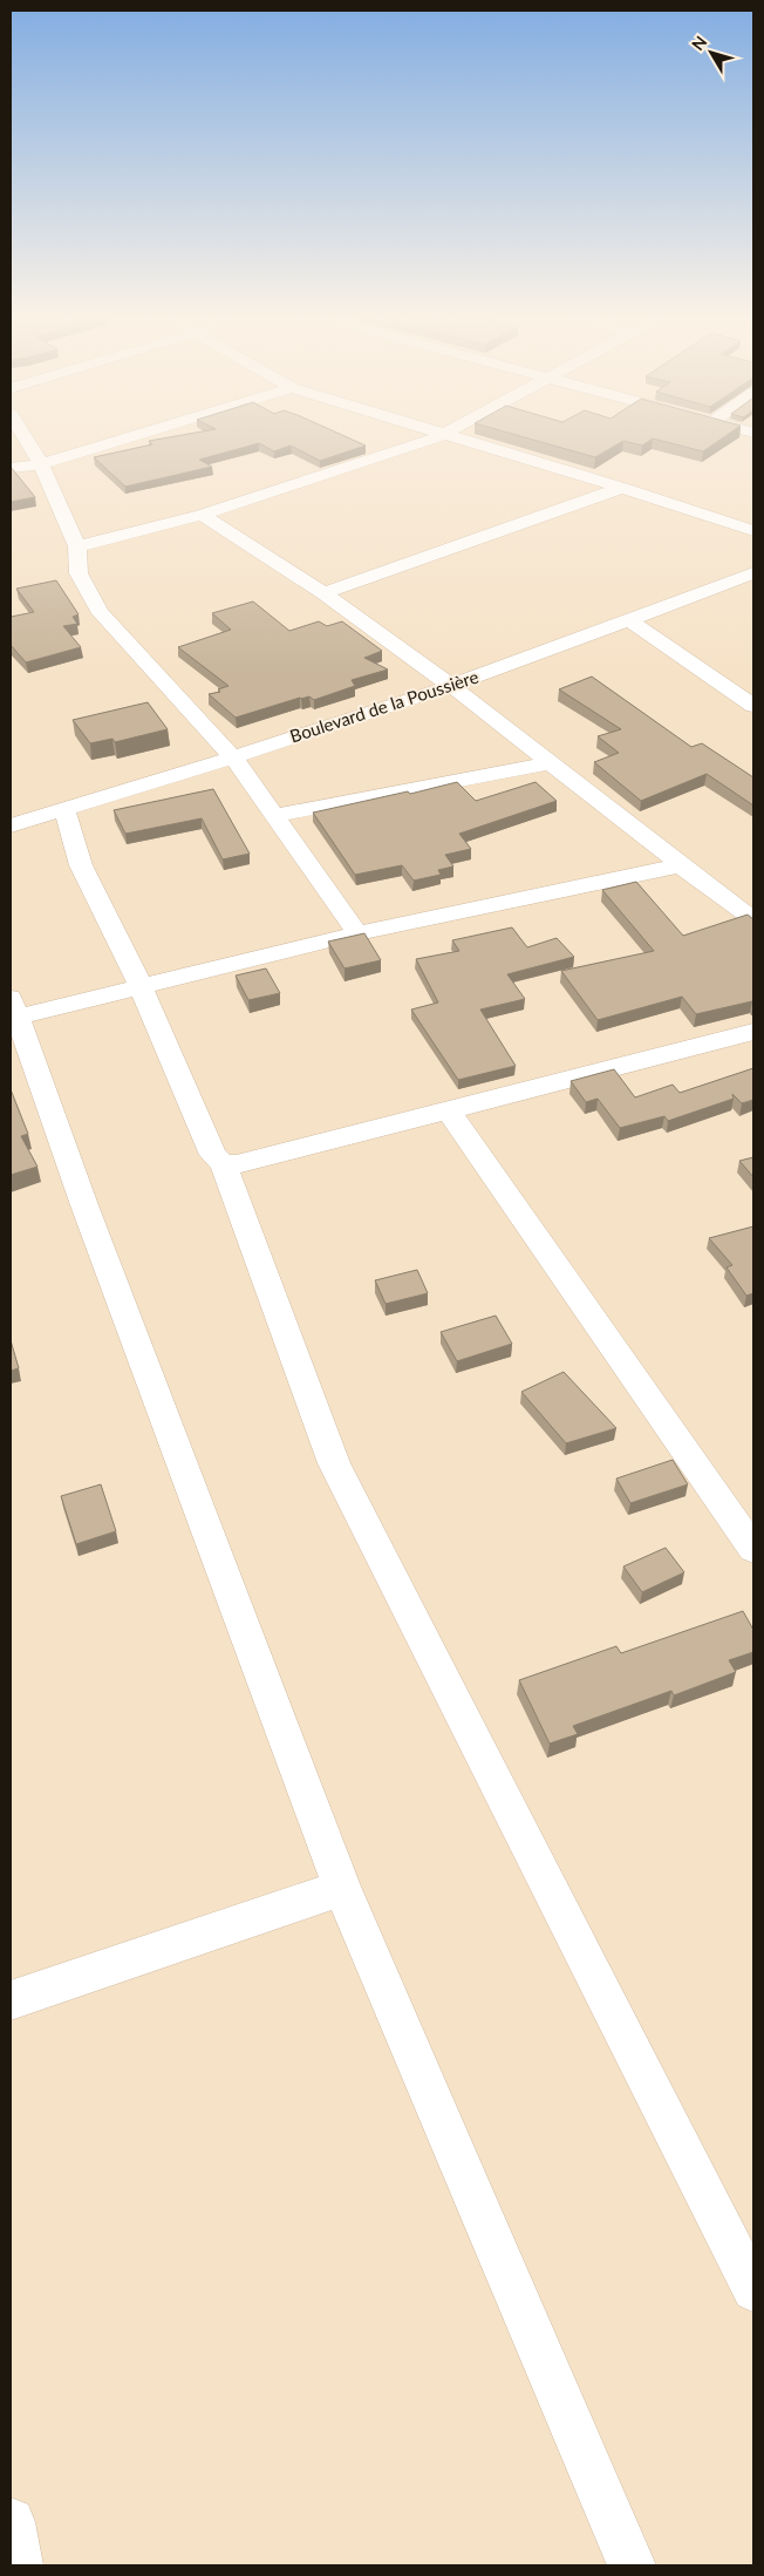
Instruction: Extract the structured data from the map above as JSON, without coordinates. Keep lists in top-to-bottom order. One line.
{"streets":{"street":["Boulevard de la Poussière"]},"north":"top left"}
